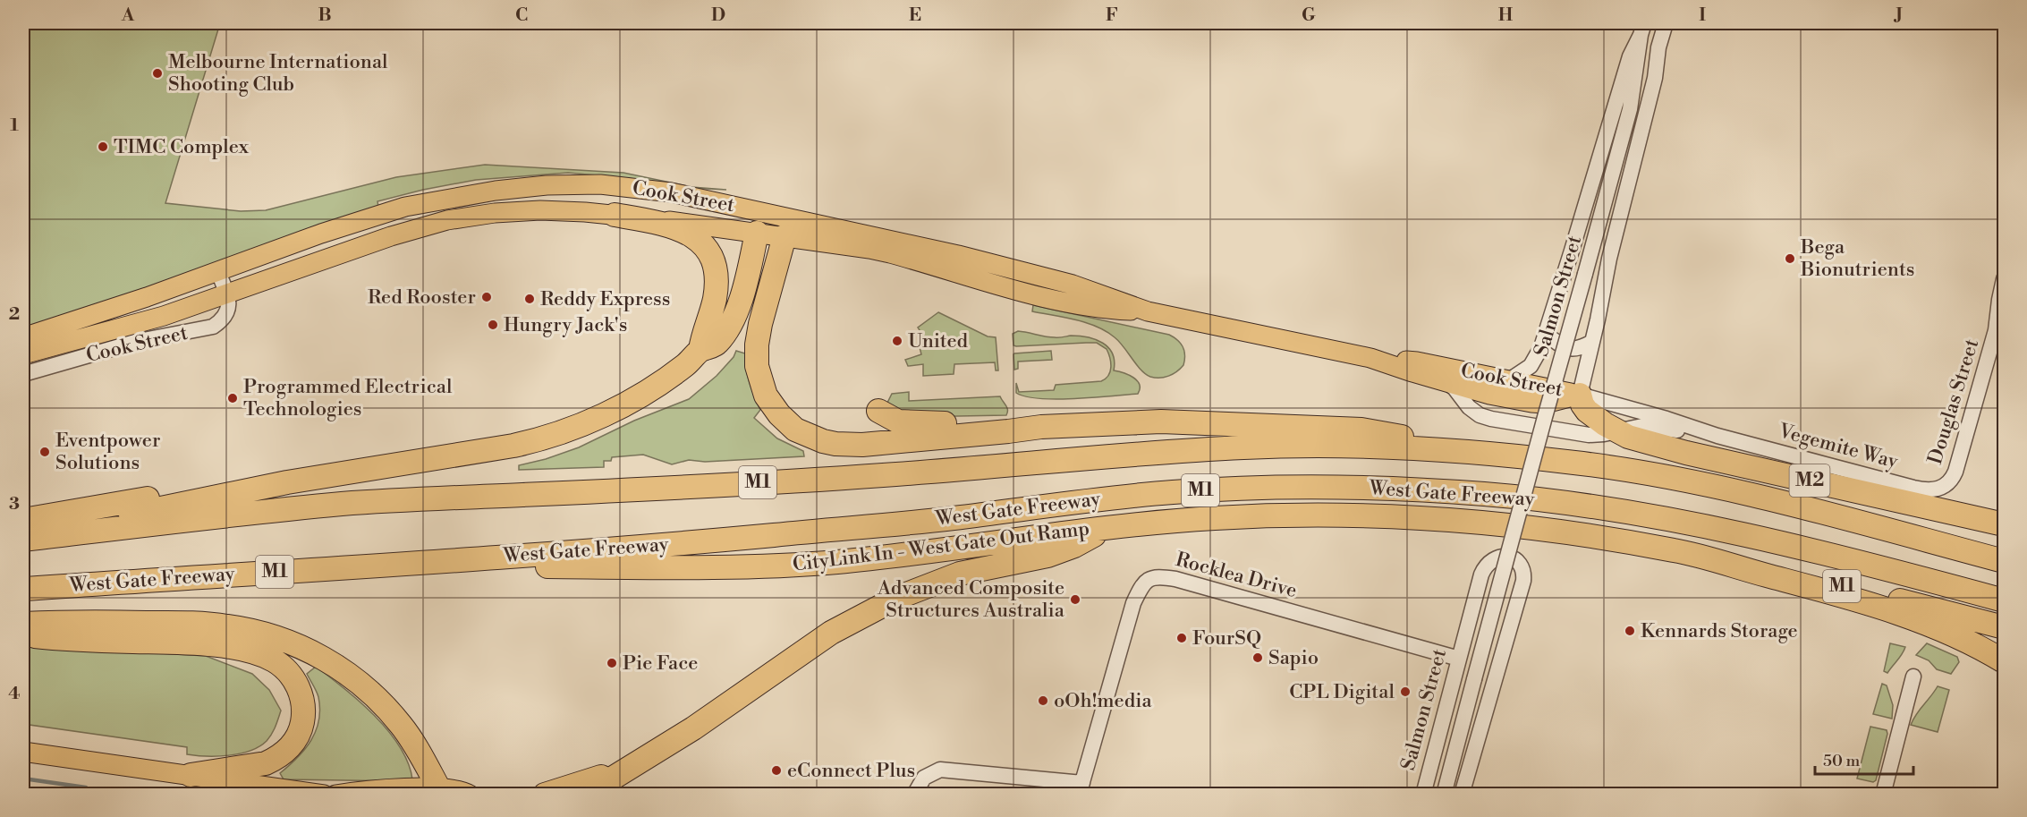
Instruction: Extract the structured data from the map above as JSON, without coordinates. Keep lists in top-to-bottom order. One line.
{"streets":{"highway":["M2","M1","West Gate Freeway","CityLink In - West Gate Out Ramp"],"main road":["Cook Street"],"street":["Salmon Street","Douglas Street","Vegemite Way","Rocklea Drive"]},"crossings":[["Cook Street","Salmon Street"],["Cook Street","Vegemite Way"],["Cook Street","M2"],["Salmon Street","Vegemite Way"],["Salmon Street","M2"],["Salmon Street","Rocklea Drive"],["Douglas Street","Vegemite Way"],["Vegemite Way","M2"],["M2","West Gate Freeway"],["M1","CityLink In - West Gate Out Ramp"],["West Gate Freeway","CityLink In - West Gate Out Ramp"]],"places":["Melbourne International Shooting Club","TIMC Complex","Bega Bionutrients","Red Rooster","Reddy Express","Hungry Jack's","United","Programmed Electrical Technologies","Eventpower Solutions","Advanced Composite Structures Australia","Kennards Storage","FourSQ","Sapio","Pie Face","CPL Digital","oOh!media","eConnect Plus"],"scale_bar":"50 m","grid":{"columns":["A","B","C","D","E","F","G","H","I","J"],"rows":["1","2","3","4"]}}
